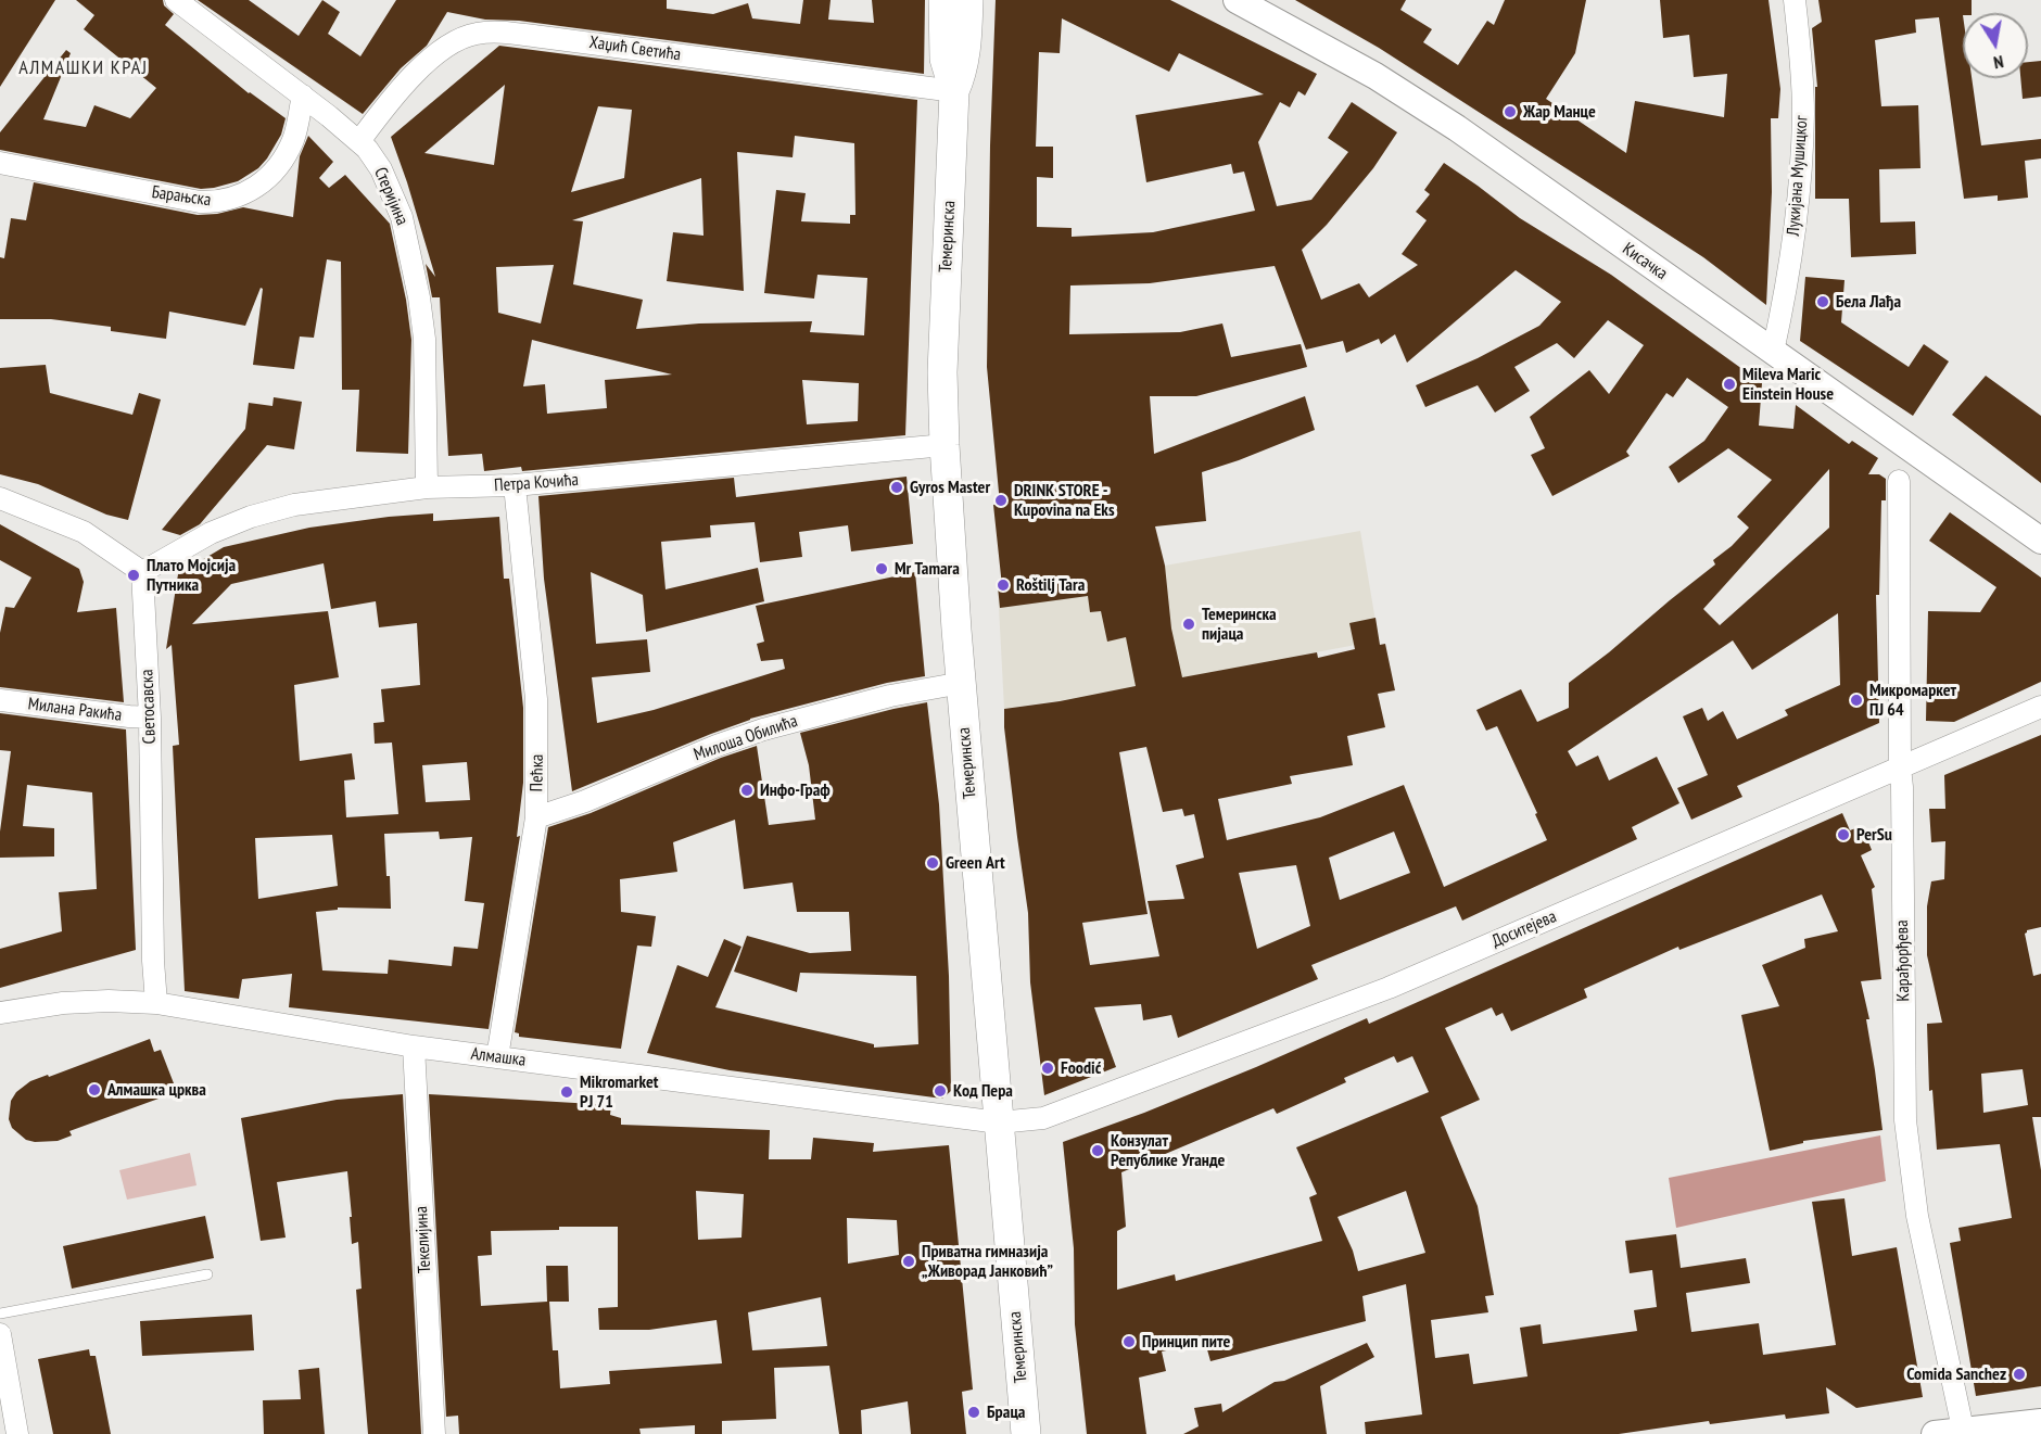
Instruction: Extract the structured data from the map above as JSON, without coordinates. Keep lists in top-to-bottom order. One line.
{"streets":{"main road":["Темеринска"],"street":["Хаџић Светића","Лукијана Мушицког","Барањска","Стеријина","Кисачка","Петра Кочића","Светосавска","Милана Ракића","Милоша Обилића","Пећка","Доситејева","Карађорђева","Алмашка","Текелијина"]},"crossings":[["Хаџић Светића","Стеријина"],["Хаџић Светића","Темеринска"],["Лукијана Мушицког","Кисачка"],["Барањска","Стеријина"],["Стеријина","Петра Кочића"],["Темеринска","Петра Кочића"],["Темеринска","Милоша Обилића"],["Темеринска","Доситејева"],["Темеринска","Алмашка"],["Петра Кочића","Светосавска"],["Петра Кочића","Пећка"],["Светосавска","Милана Ракића"],["Светосавска","Алмашка"],["Милоша Обилића","Пећка"],["Пећка","Алмашка"],["Доситејева","Карађорђева"],["Доситејева","Алмашка"],["Алмашка","Текелијина"]],"districts":["АЛМАШКИ КРАЈ"],"places":["Жар Манце","Бела Лађа","Mileva Maric Einstein House","Gyros Master","DRINK STORE - Kupovina na Eks","Mr Tamara","Плато Мојсија Путника","Roštilj Tara","Темеринска пијаца","Микромаркет ПЈ 64","Инфо-Граф","PerSu","Green Art","Foodić","Алмашка црква","Код Пера","Mikromarket PJ 71","Конзулат Републике Уганде","Приватна гимназија „Живорад Јанковић”","Принцип пите","Comida Sanchez","Браца"],"north":"bottom"}
